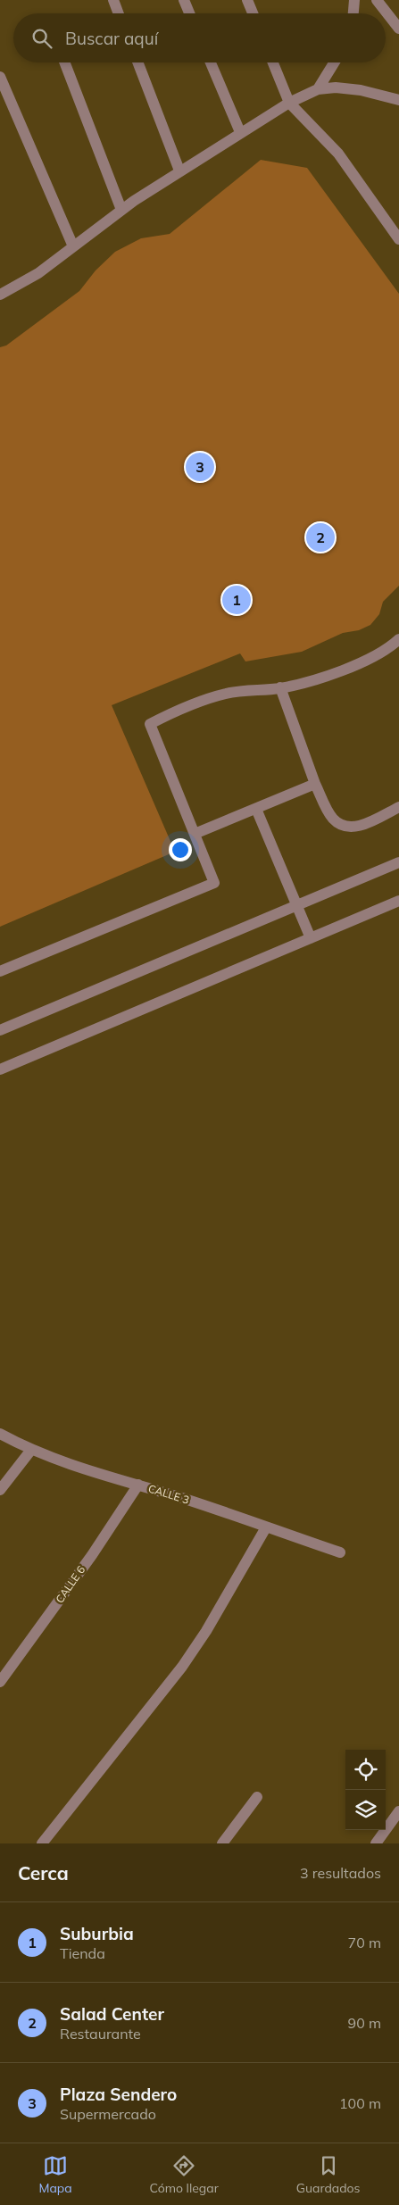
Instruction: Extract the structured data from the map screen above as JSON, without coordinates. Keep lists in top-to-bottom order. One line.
{"streets":{"street":["CALLE 3","CALLE 6"]},"crossings":[["CALLE 3","CALLE 6"]],"page":{"search":"Buscar aquí","pins":["3","2","1"],"heading":["Cerca","3 resultados"],"list":[{"mark":"1","name":"Suburbia","note":"Tienda","value":"70 m"},{"mark":"2","name":"Salad Center","note":"Restaurante","value":"90 m"},{"mark":"3","name":"Plaza Sendero","note":"Supermercado","value":"100 m"}],"nav":["Mapa","Cómo llegar","Guardados"]}}
